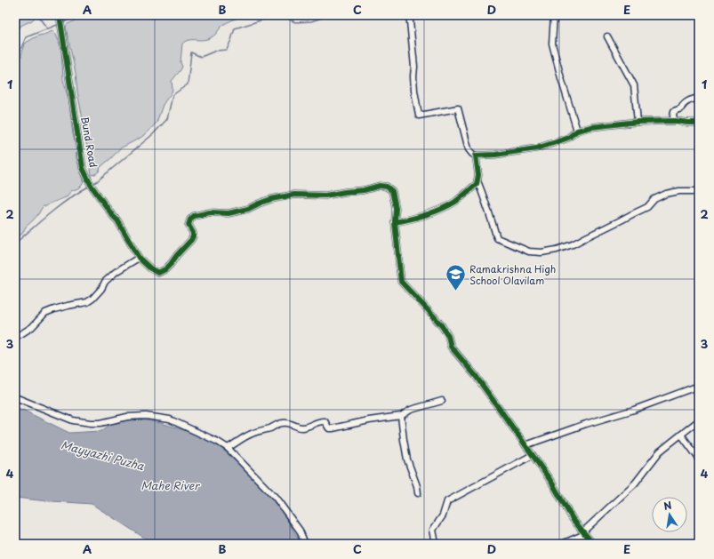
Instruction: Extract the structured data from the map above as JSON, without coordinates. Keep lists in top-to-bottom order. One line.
{"streets":{"street":["Bund Road"]},"water":["Mayyazhi Puzha","Mahe River"],"places":{"school or university":["Ramakrishna High School Olavilam"]},"north":"top","grid":{"columns":["A","B","C","D","E"],"rows":["1","2","3","4"]}}
